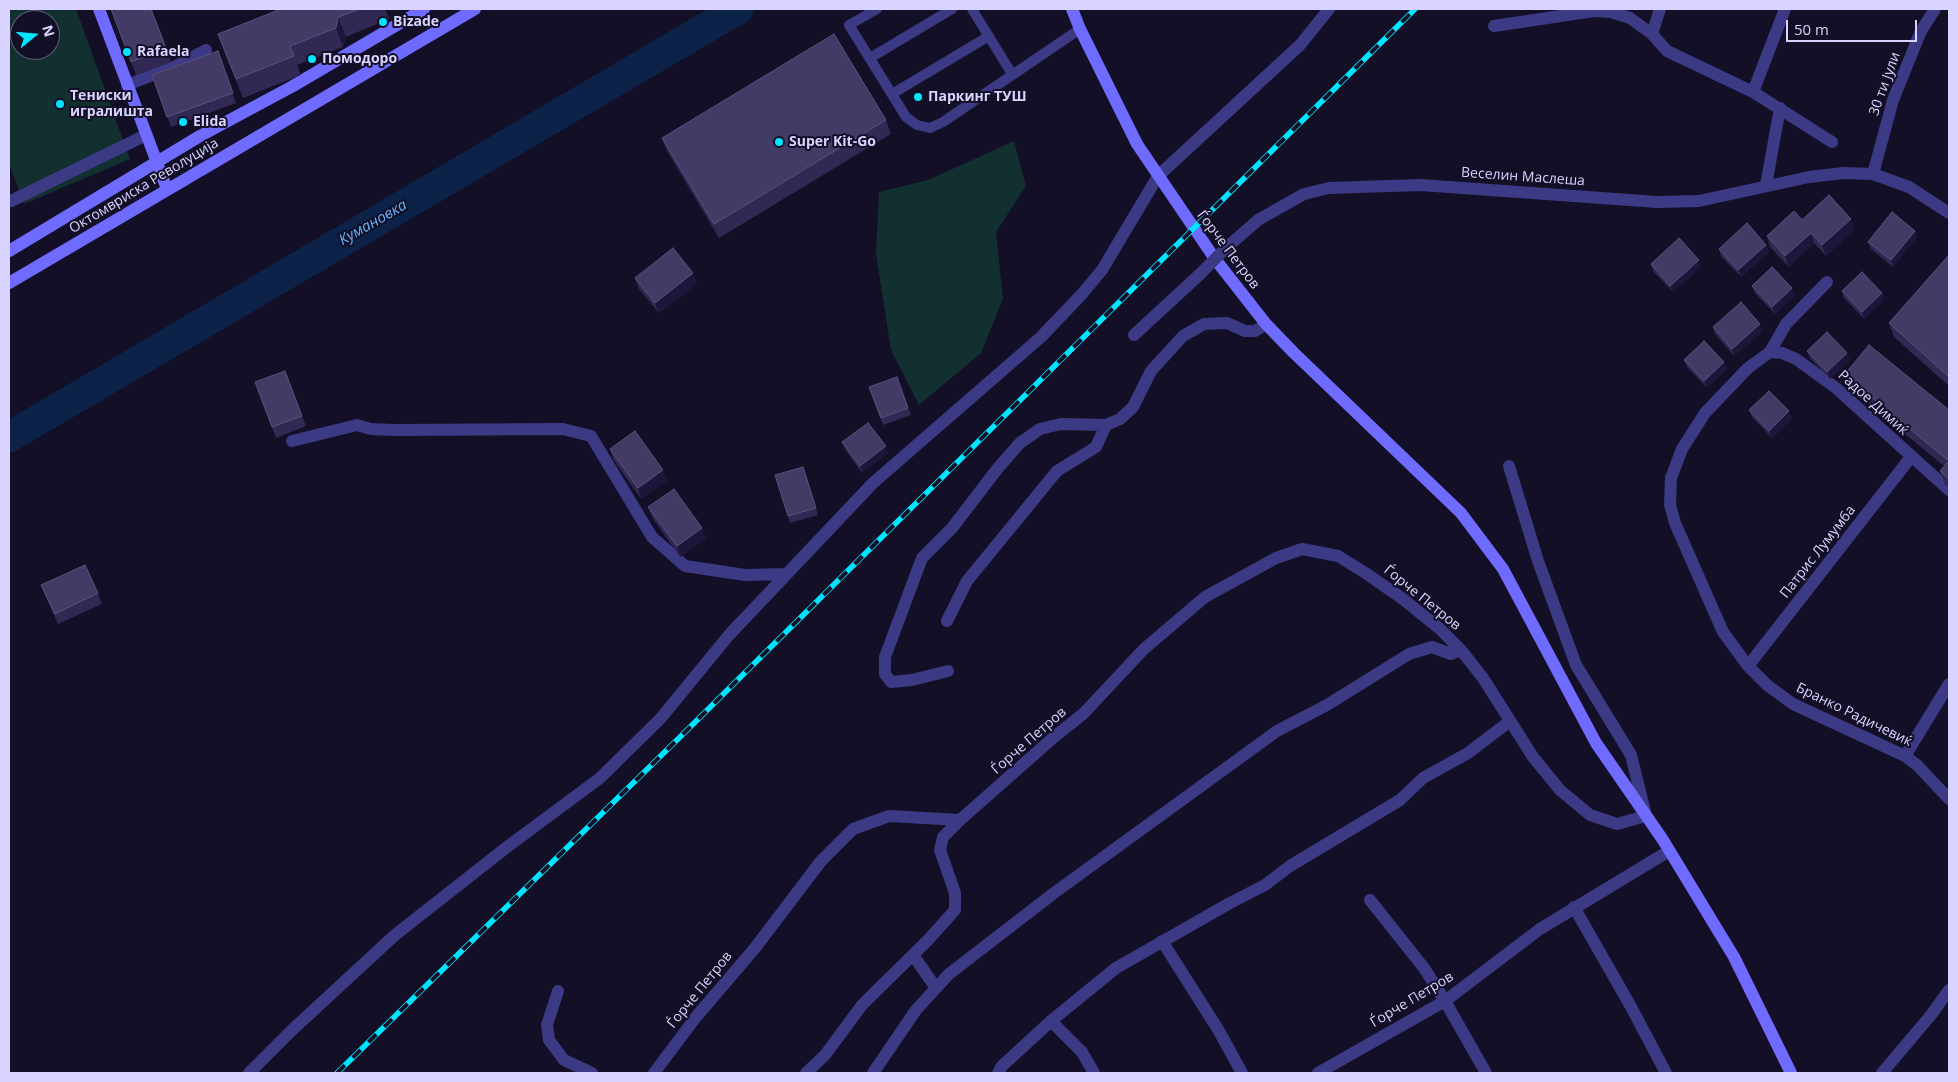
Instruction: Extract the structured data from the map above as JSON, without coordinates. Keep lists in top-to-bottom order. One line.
{"streets":{"street":["30 ти Јули","Веселин Маслеша","Октомвриска Револуција","Ѓорче Петров","Радое Димиќ","Патрис Лумумба","Бранко Радичевиќ"]},"crossings":[["30 ти Јули","Веселин Маслеша"],["Радое Димиќ","Патрис Лумумба"],["Радое Димиќ","Бранко Радичевиќ"],["Патрис Лумумба","Бранко Радичевиќ"]],"water":["Кумановка"],"places":["Bizade","Rafaela","Помодоро","Паркинг ТУШ","Тениски игралишта","Elida","Super Kit-Go"],"scale_bar":"50 m","north":"right"}
